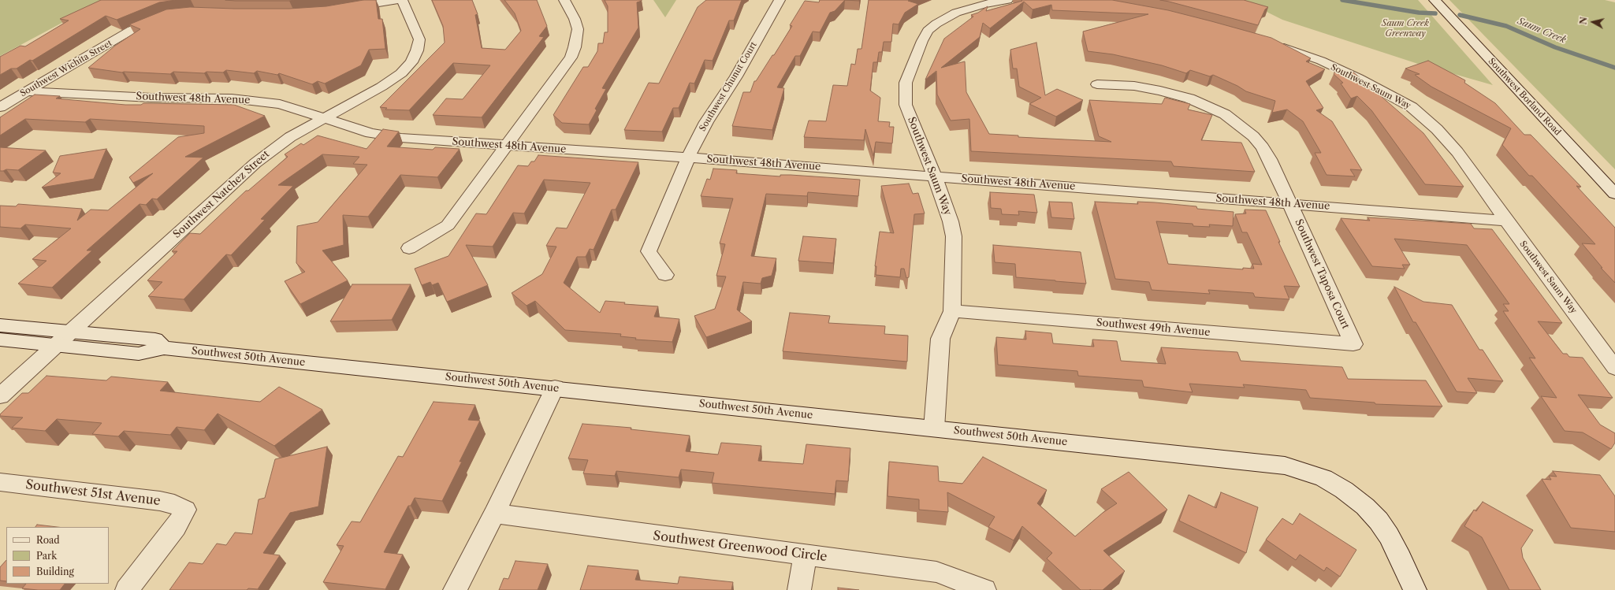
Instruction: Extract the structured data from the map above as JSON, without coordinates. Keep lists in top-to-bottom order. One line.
{"streets":{"street":["Southwest Wichita Street","Southwest Chunut Court","Southwest Saum Way","Southwest Borland Road","Southwest 48th Avenue","Southwest Natchez Street","Southwest Taposa Court","Southwest 49th Avenue","Southwest 50th Avenue","Southwest 51st Avenue","Southwest Greenwood Circle"]},"crossings":[["Southwest Wichita Street","Southwest 48th Avenue"],["Southwest Chunut Court","Southwest 48th Avenue"],["Southwest Saum Way","Southwest 48th Avenue"],["Southwest Saum Way","Southwest 49th Avenue"],["Southwest Saum Way","Southwest 50th Avenue"],["Southwest 48th Avenue","Southwest Natchez Street"],["Southwest 48th Avenue","Southwest Taposa Court"],["Southwest Natchez Street","Southwest 50th Avenue"],["Southwest Taposa Court","Southwest 49th Avenue"]],"water":["Saum Creek"],"parks":["Saum Creek Greenway"],"legend":["Road","Park","Building"],"north":"left"}
